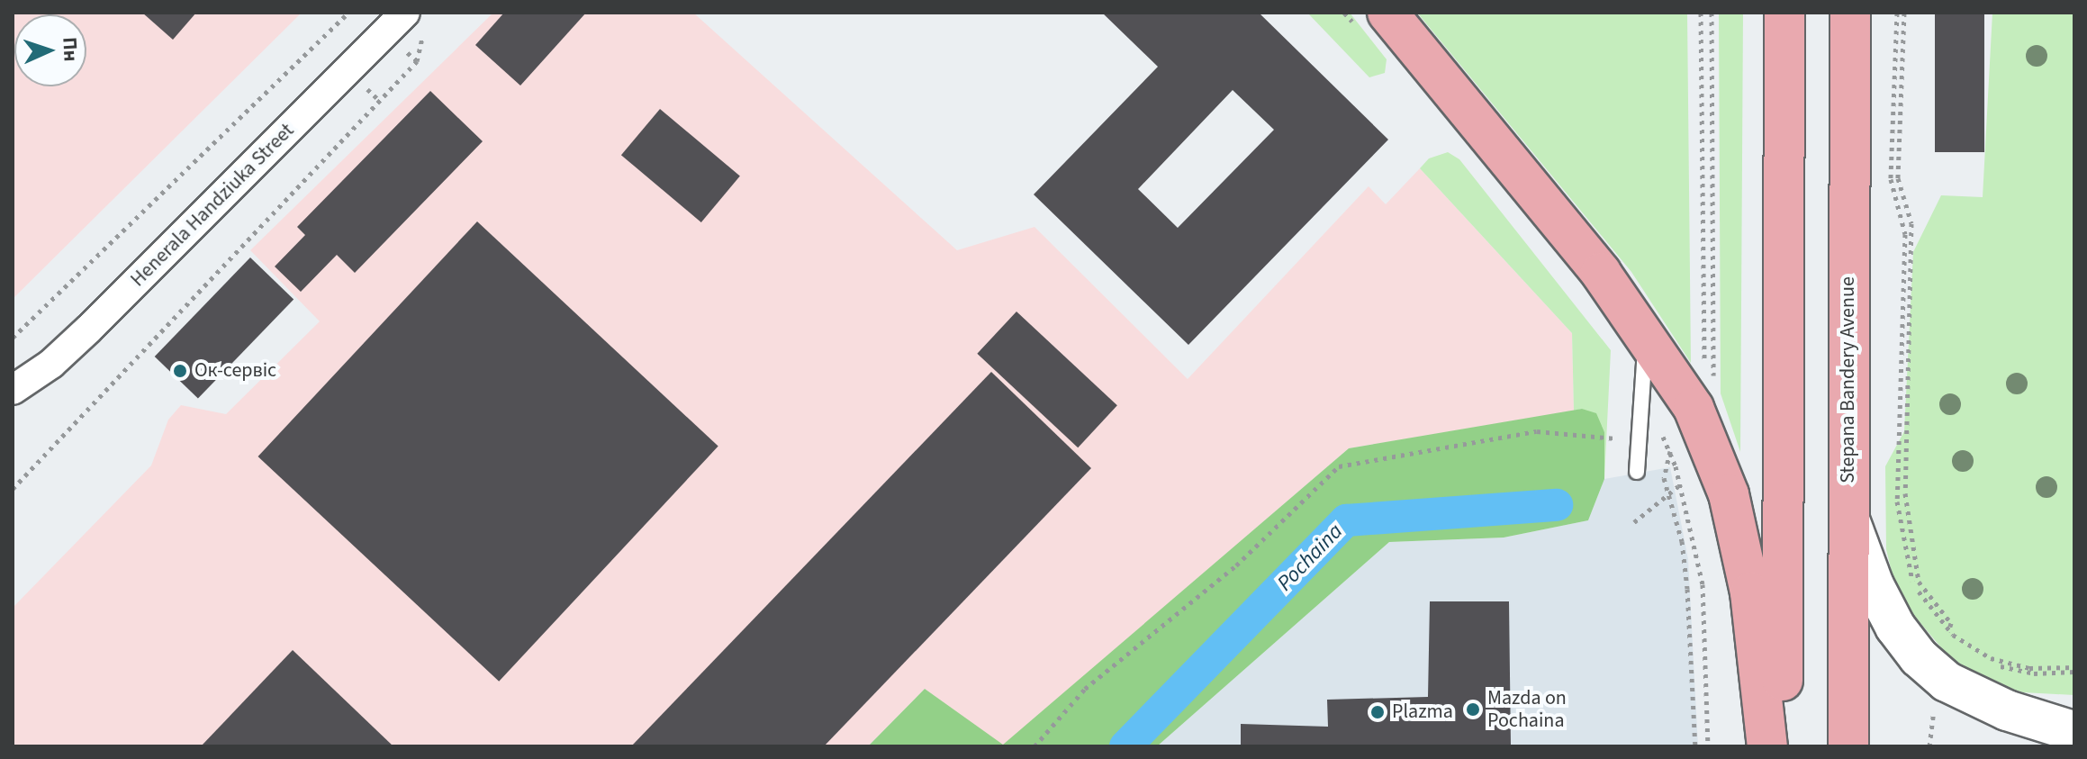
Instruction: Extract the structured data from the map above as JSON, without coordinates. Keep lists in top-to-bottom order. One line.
{"streets":{"main road":["Stepana Bandery Avenue"],"street":["Henerala Handziuka Street"]},"water":["Pochaina"],"places":["Ок-сервіс","Mazda on Pochaina","Plazma"],"north":"right"}
